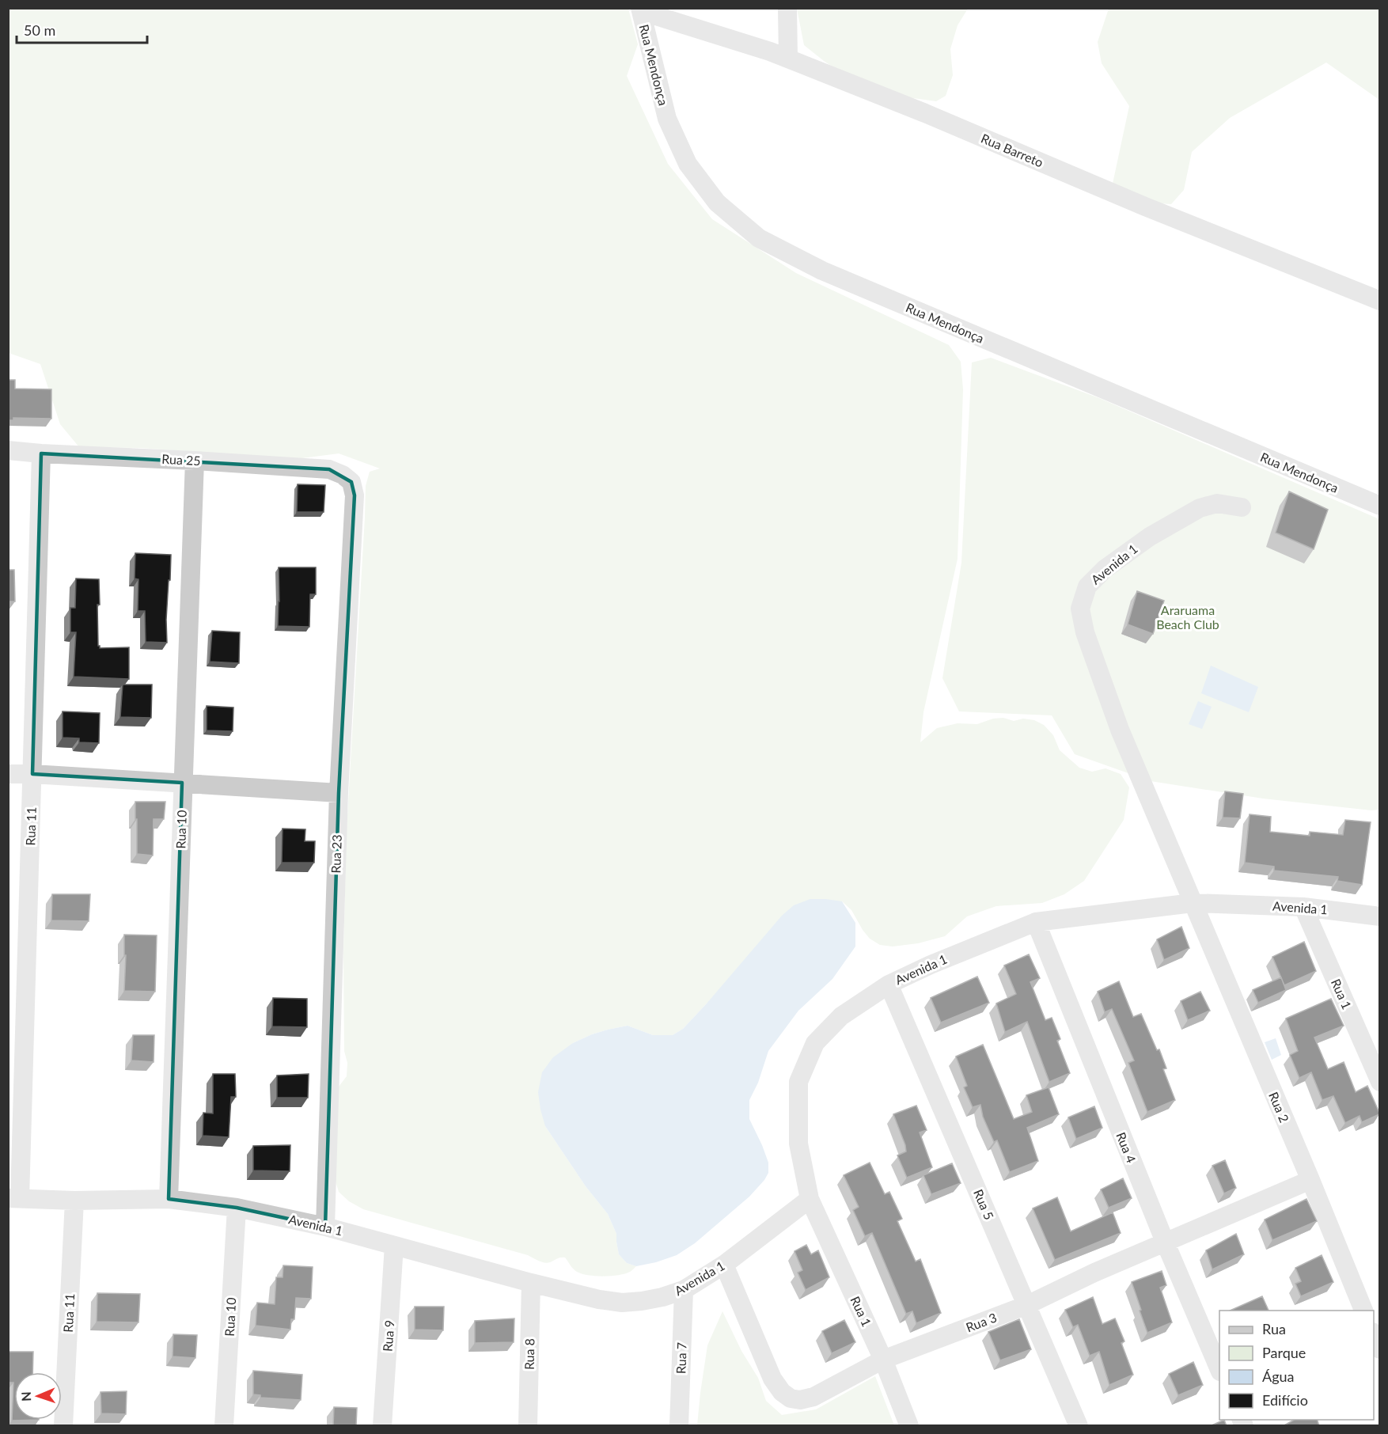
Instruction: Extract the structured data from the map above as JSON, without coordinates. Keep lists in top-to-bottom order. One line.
{"streets":{"street":["Rua Mendonça","Rua Barreto","Rua 25","Avenida 1","Rua 11","Rua 10","Rua 23","Rua 1","Rua 2","Rua 4","Rua 5","Rua 3","Rua 9","Rua 8","Rua 7"]},"crossings":[["Rua Mendonça","Rua Barreto"],["Rua 25","Rua 11"],["Rua 25","Rua 10"],["Rua 25","Rua 23"],["Avenida 1","Rua 11"],["Avenida 1","Rua 10"],["Avenida 1","Rua 23"],["Avenida 1","Rua 1"],["Avenida 1","Rua 2"],["Avenida 1","Rua 4"],["Avenida 1","Rua 5"],["Avenida 1","Rua 3"],["Avenida 1","Rua 9"],["Avenida 1","Rua 8"],["Avenida 1","Rua 7"],["Rua 1","Rua 3"],["Rua 2","Rua 3"],["Rua 4","Rua 3"],["Rua 5","Rua 3"]],"parks":["Araruama Beach Club"],"legend":["Rua","Parque","Água","Edifício"],"scale_bar":"50 m","north":"left"}
